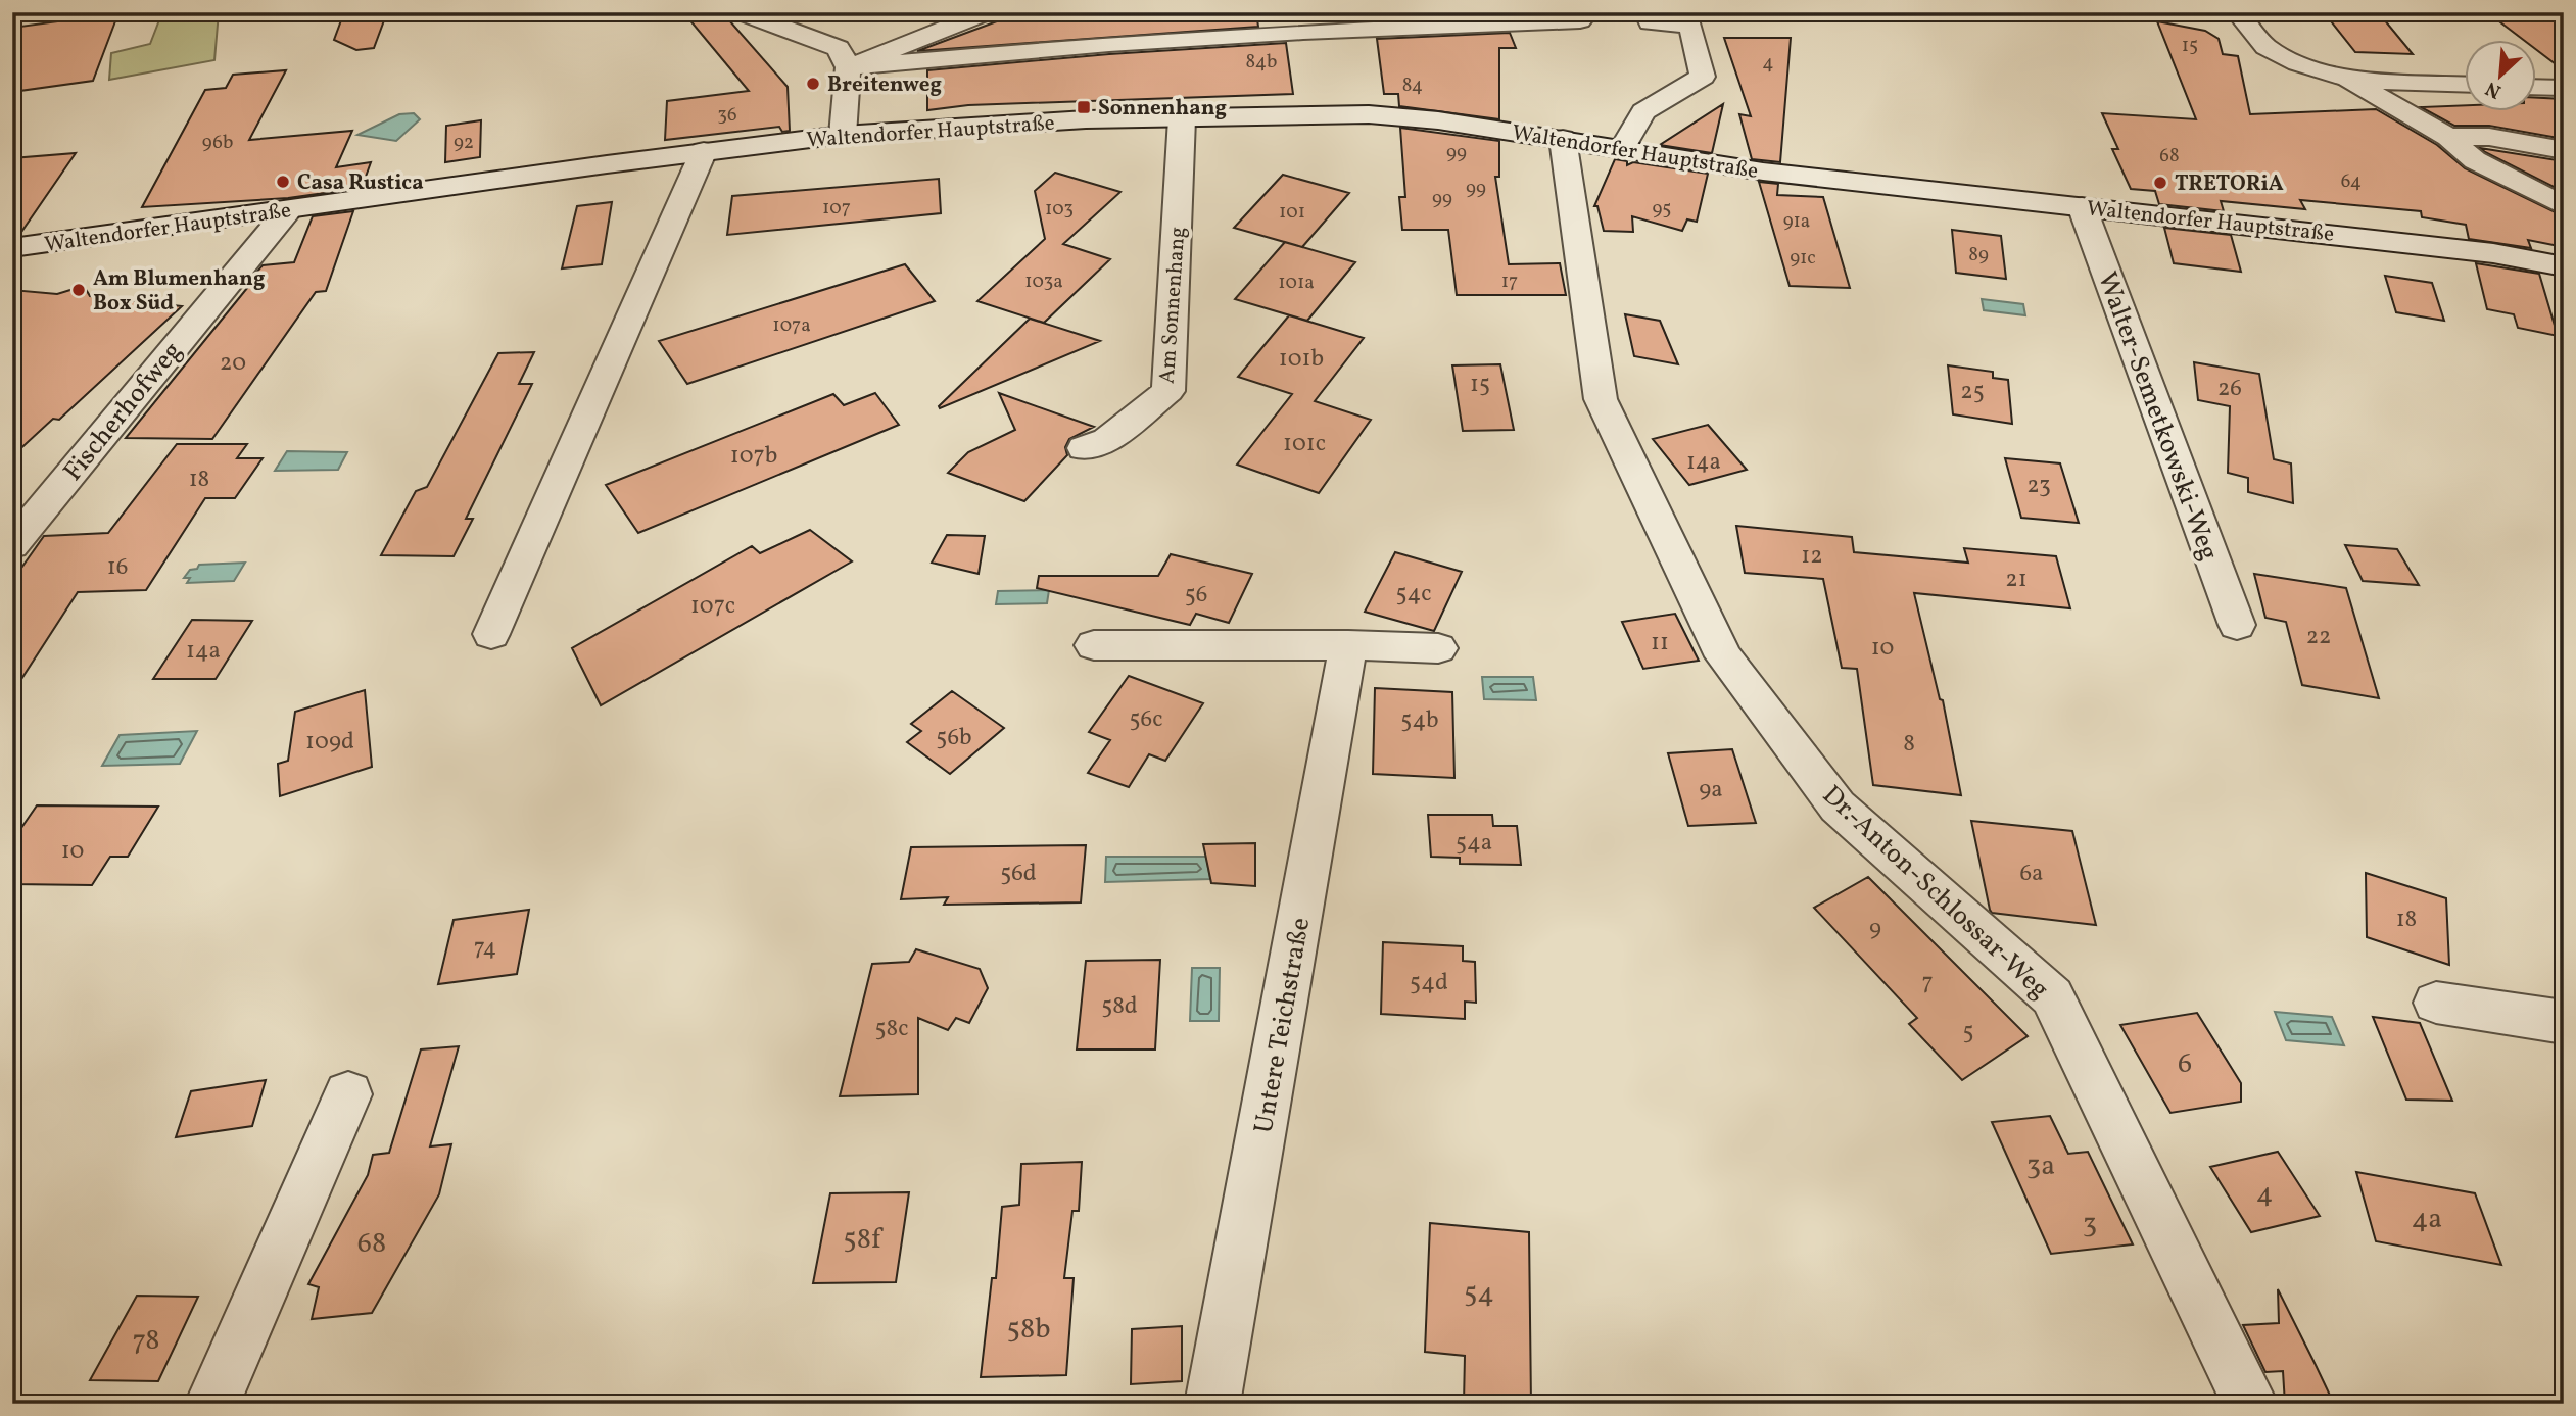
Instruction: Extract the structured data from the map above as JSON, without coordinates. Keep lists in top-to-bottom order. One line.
{"streets":{"street":["Waltendorfer Hauptstraße","Am Sonnenhang","Fischerhofweg","Walter-Semetkowski-Weg","Dr.-Anton-Schlossar-Weg","Untere Teichstraße"]},"crossings":[["Waltendorfer Hauptstraße","Am Sonnenhang"],["Waltendorfer Hauptstraße","Fischerhofweg"],["Waltendorfer Hauptstraße","Walter-Semetkowski-Weg"],["Waltendorfer Hauptstraße","Dr.-Anton-Schlossar-Weg"]],"places":{"other":["Breitenweg","Casa Rustica","TRETORiA","Am Blumenhang Box Süd"],"transit":["Sonnenhang"]},"house_numbers":["15","84b","4","84","36","96b","92","99","68","64","99","99","107","103","95","101","91a","89","91c","103a","17","101a","107a","101b","20","15","26","25","101c","107b","14a","18","23","12","16","21","54c","56","107c","22","11","10","14a","56c","54b","56b","109d","8","9a","54a","10","56d","6a","18","9","74","54d","7","58d","58c","5","6","3a","4","4a","3","58f","68","54","58b","78"],"north":"bottom left"}
